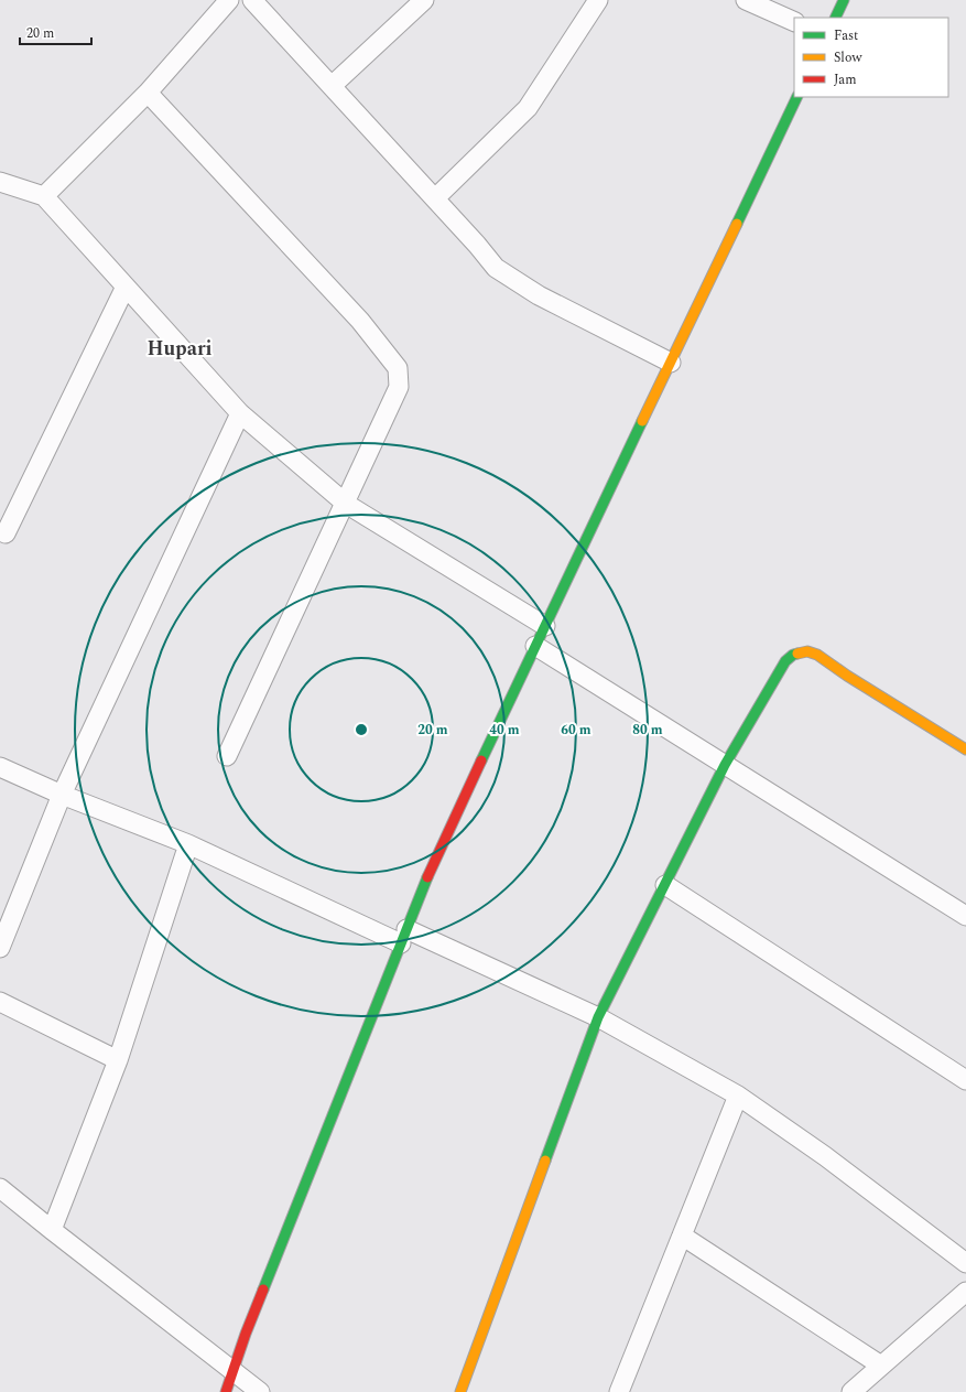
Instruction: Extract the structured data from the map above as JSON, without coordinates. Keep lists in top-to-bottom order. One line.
{"districts":["Hupari"],"legend":["Fast","Slow","Jam"],"scale_bar":"20 m","rings":["20 m","40 m","60 m","80 m"]}
